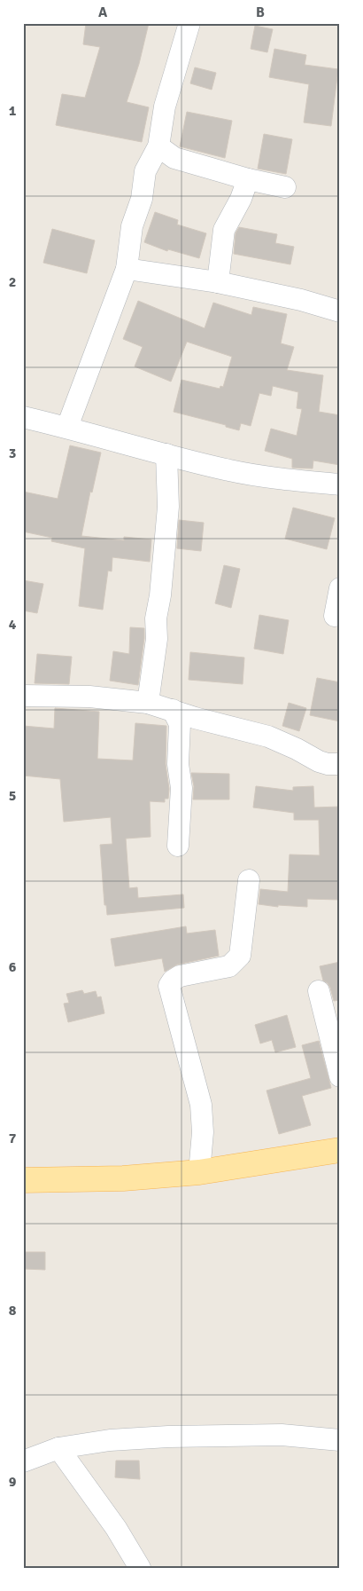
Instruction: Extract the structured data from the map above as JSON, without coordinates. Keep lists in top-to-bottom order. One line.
{"grid":{"columns":["A","B"],"rows":["1","2","3","4","5","6","7","8","9"]}}
